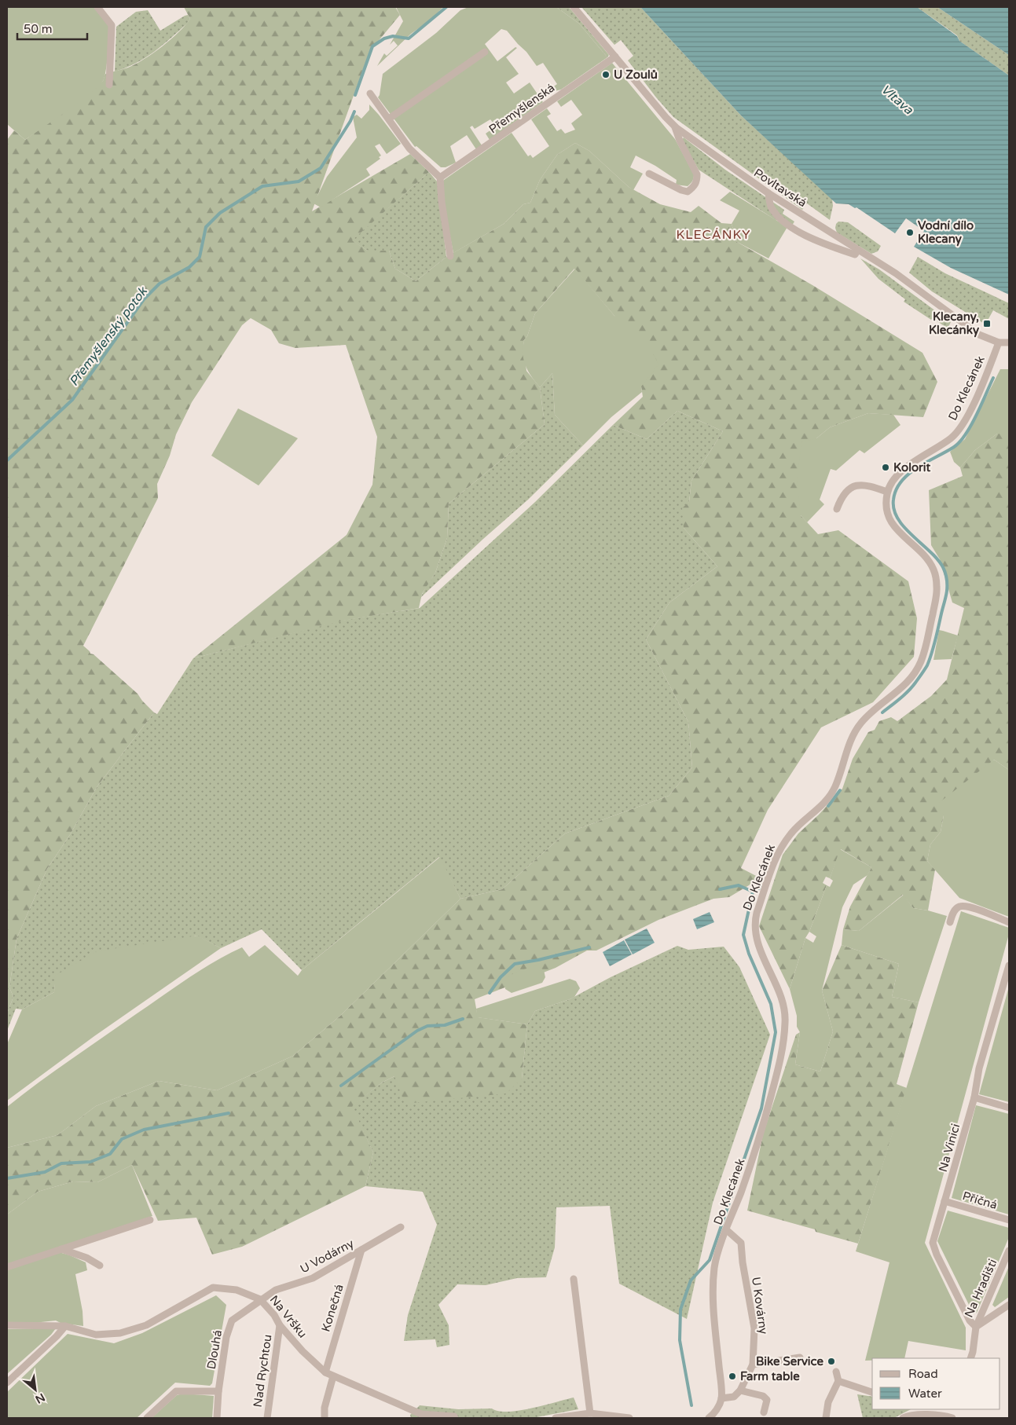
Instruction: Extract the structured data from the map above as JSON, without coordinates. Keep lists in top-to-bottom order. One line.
{"streets":{"street":["Přemyšlenská","Povltavská","Do Klecánek","Na Vinici","Příčná","U Vodárny","Na Hradišti","U Kovárny","Konečná","Na Vršku","Dlouhá","Nad Rychtou"]},"crossings":[["Přemyšlenská","Povltavská"],["Povltavská","Do Klecánek"],["Do Klecánek","U Kovárny"],["Na Vinici","Příčná"],["Na Vinici","Na Hradišti"],["U Vodárny","Konečná"],["U Vodárny","Na Vršku"],["U Vodárny","Dlouhá"],["Konečná","Na Vršku"],["Na Vršku","Dlouhá"],["Na Vršku","Nad Rychtou"]],"districts":["KLECÁNKY"],"water":["Vltava","Přemyšlenský potok"],"places":{"other":["U Zoulů","Vodní dílo Klecany","Kolorit","Bike Service","Farm table"],"transit":["Klecany, Klecánky"]},"legend":["Road","Water"],"scale_bar":"50 m","north":"bottom right"}
